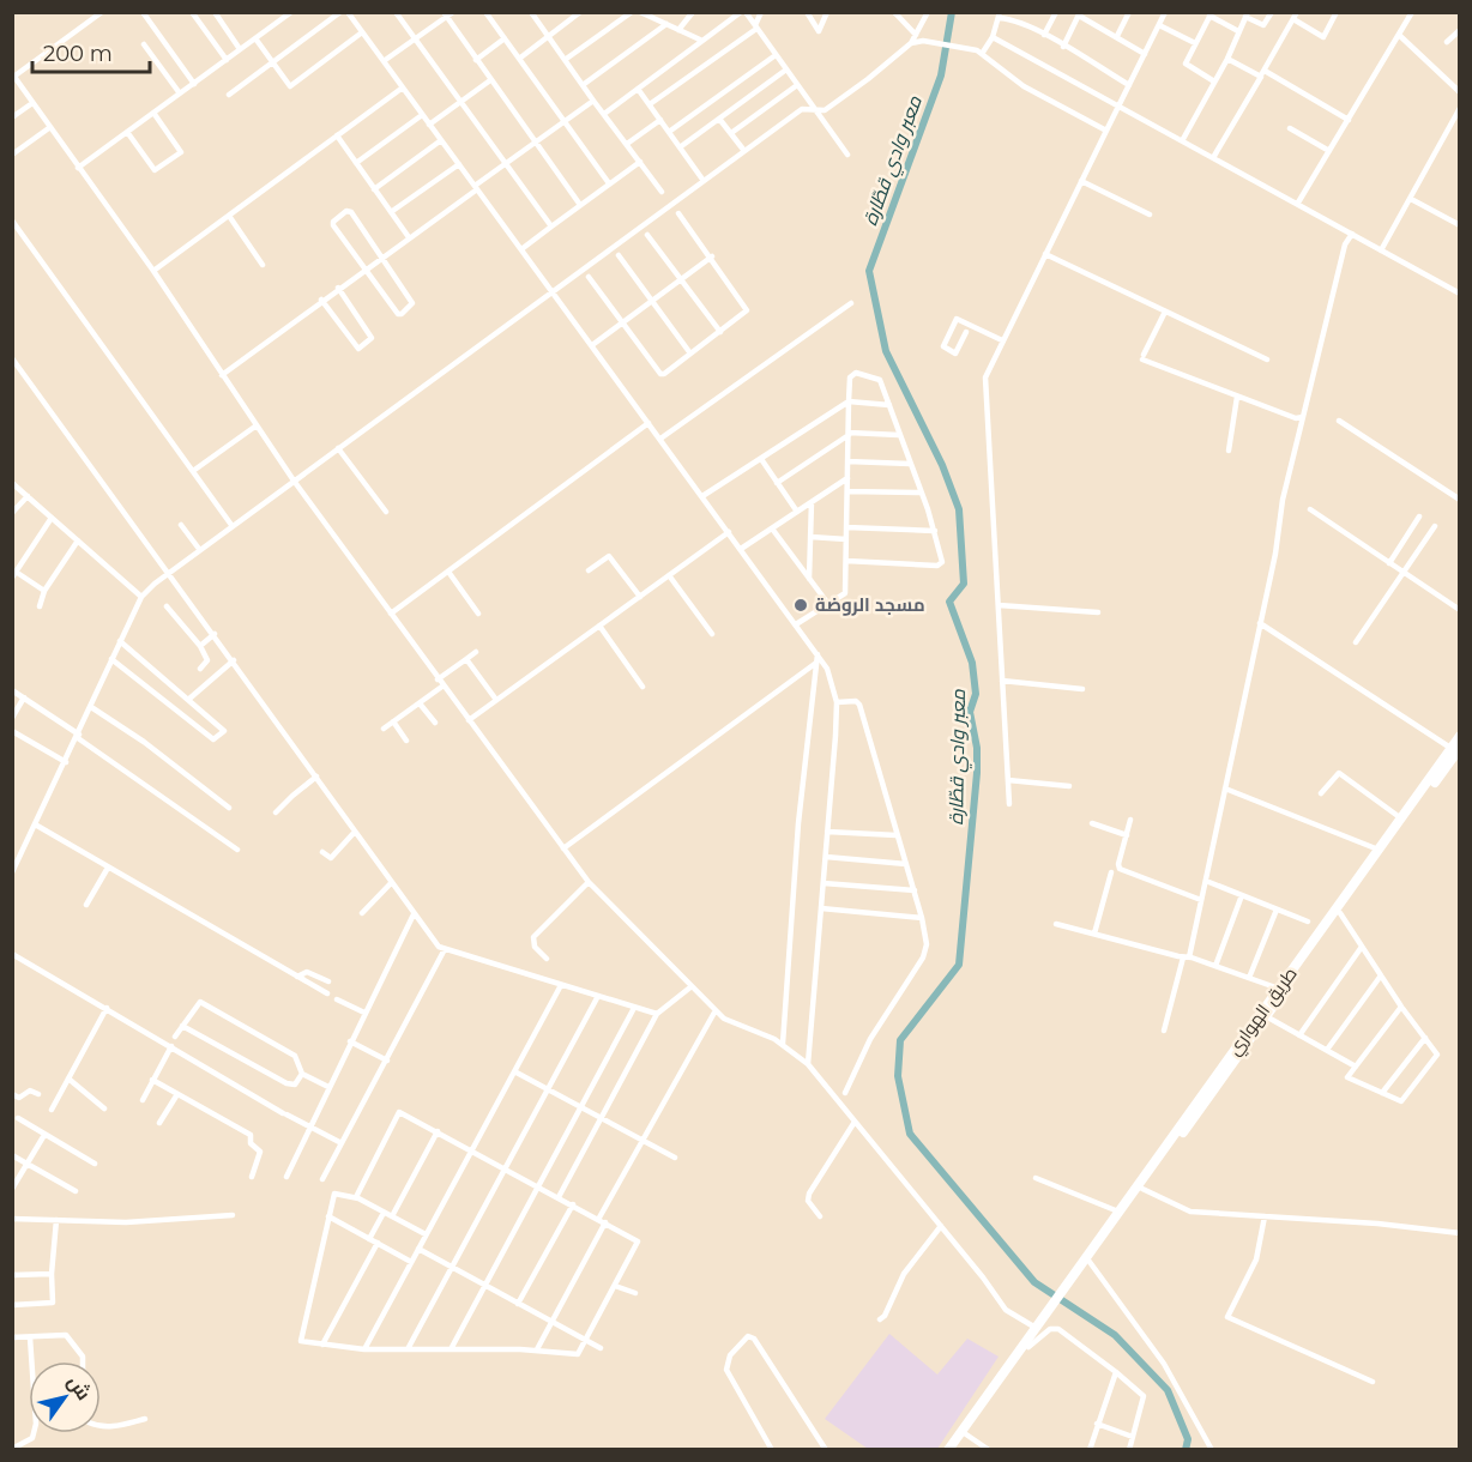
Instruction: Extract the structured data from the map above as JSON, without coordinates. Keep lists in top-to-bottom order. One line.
{"streets":{"highway":["طريق الهواري"]},"water":["معبر وادي قطّارة"],"places":["مسجد الروضة"],"scale_bar":"200 m","north":"top right"}
